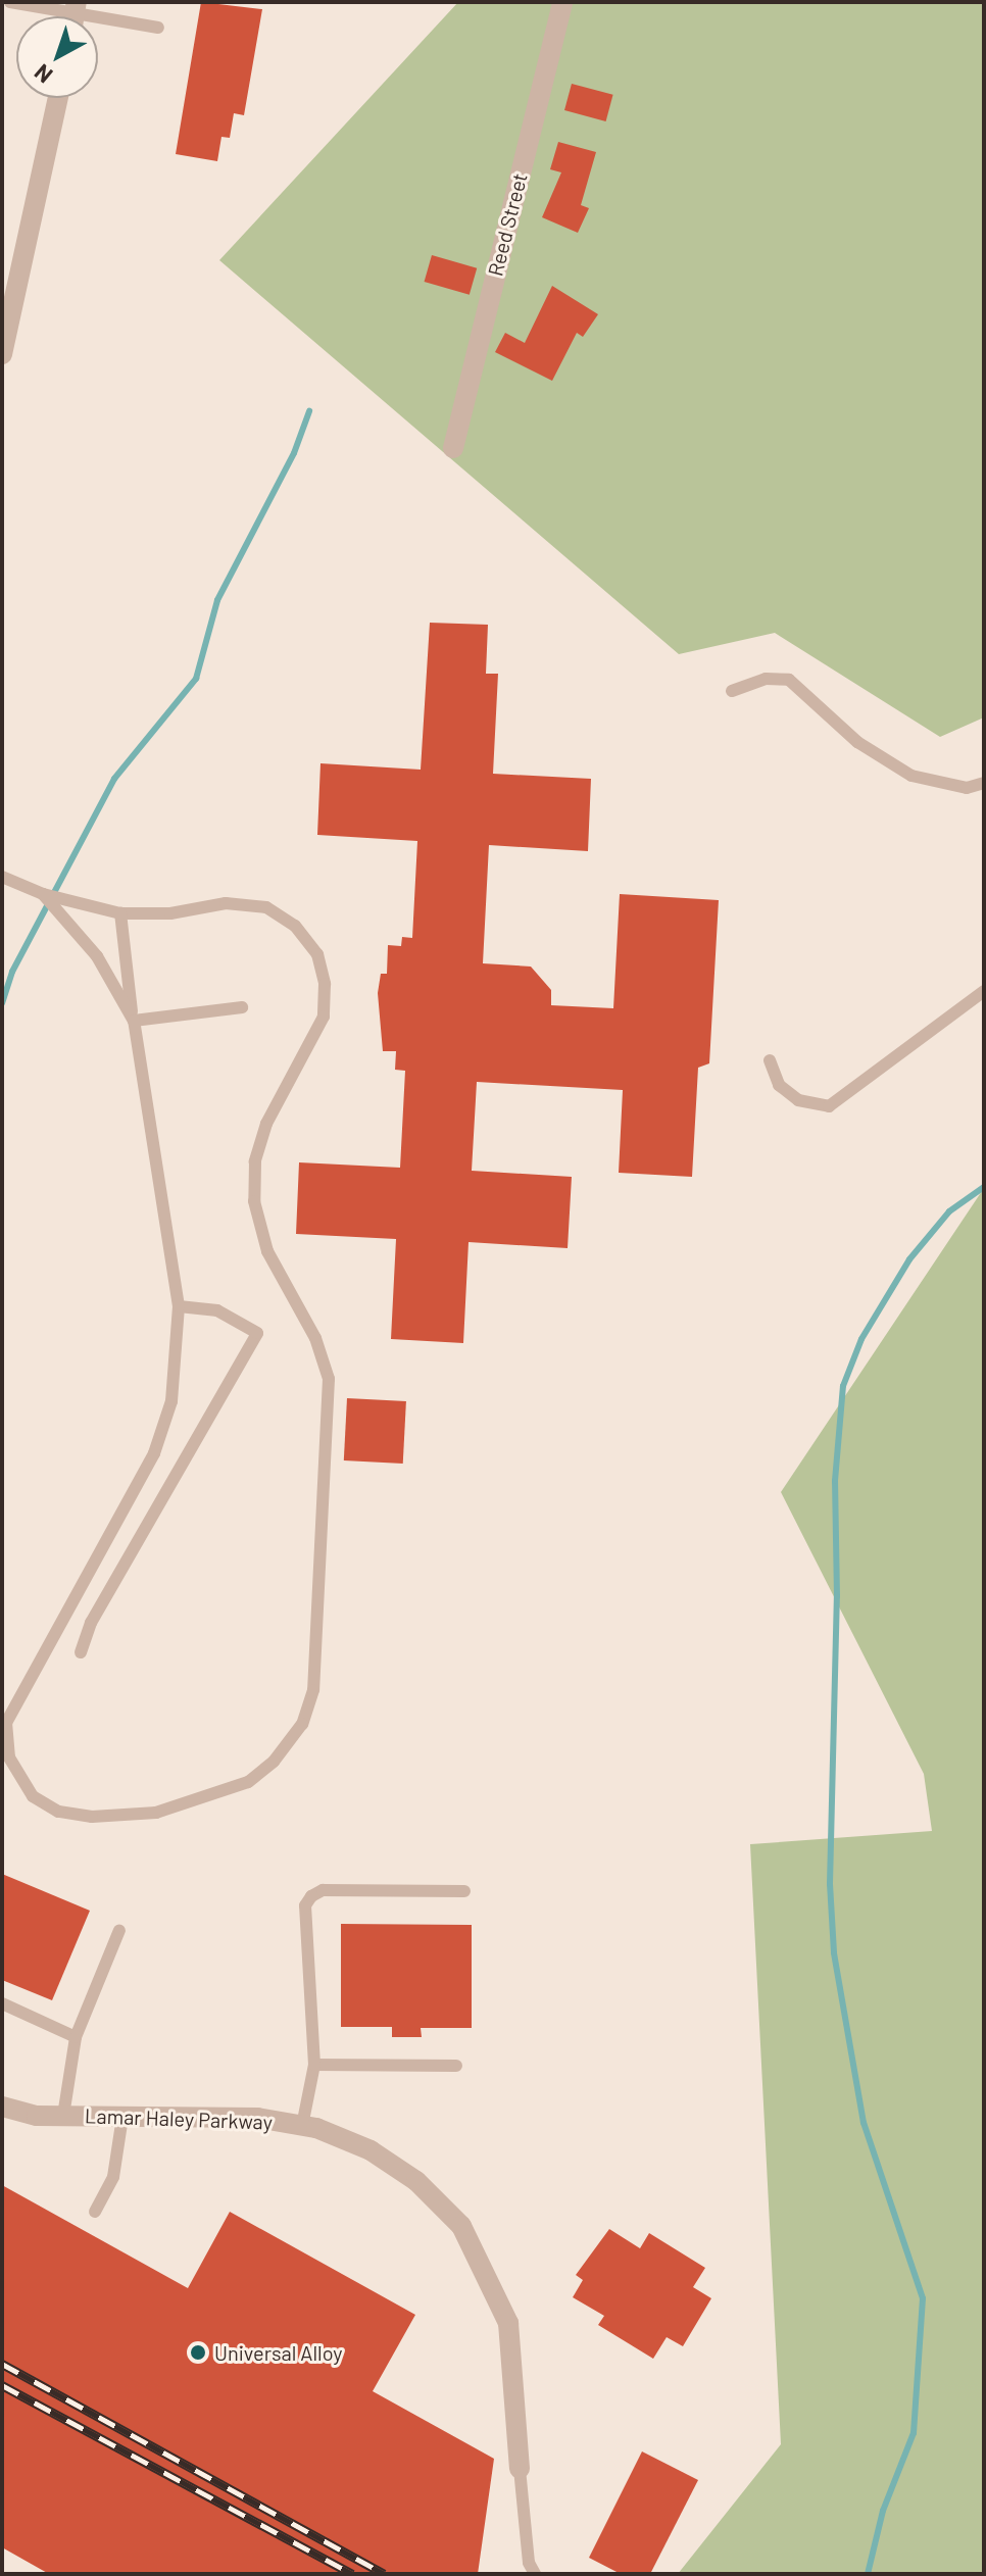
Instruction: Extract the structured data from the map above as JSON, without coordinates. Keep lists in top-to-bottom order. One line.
{"streets":{"street":["Reed Street","Lamar Haley Parkway"]},"places":["Universal Alloy"],"north":"bottom left"}
